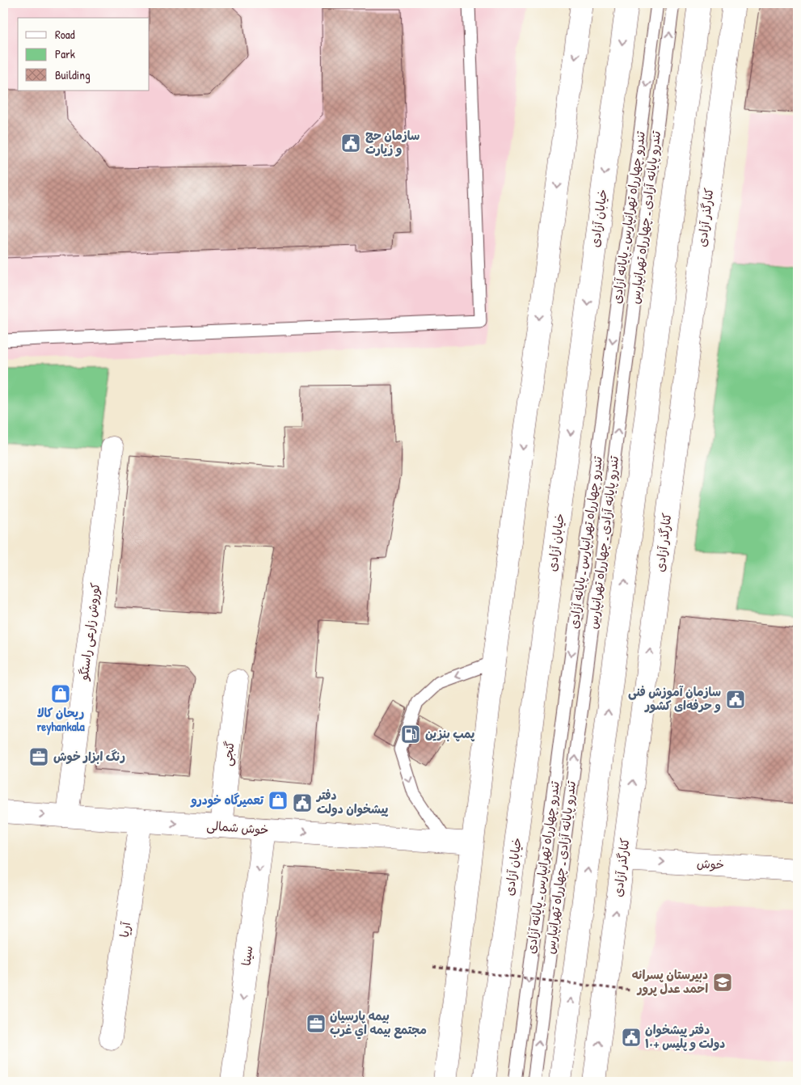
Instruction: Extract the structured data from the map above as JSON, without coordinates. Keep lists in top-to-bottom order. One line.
{"streets":{"main road":["کنارگذر آزادی","خیابان آزادی","کوروش زارعی راستگو","گنجی","خوش شمالی","خوش","آریا","سینا"],"lane":["تندرو چهارراه تهرانپارس ـ پایانه آزادی","تندرو پایانه آزادی ـ چهارراه تهرانپارس"]},"crossings":[["کنارگذر آزادی","خوش"],["کوروش زارعی راستگو","خوش شمالی"],["گنجی","خوش شمالی"],["خوش شمالی","آریا"],["خوش شمالی","سینا"]],"one_way":["تندرو چهارراه تهرانپارس ـ پایانه آزادی","تندرو پایانه آزادی ـ چهارراه تهرانپارس","خوش شمالی","خوش","سینا"],"places":{"public building":["سازمان حج و زیارت","سازمان آموزش فنی و حرفه‌ای کشور","دفتر پیشخوان دولت","دفتر پیشخوان دولت و پلیس +۱۰"],"shop":["ریحان کالا reyhankala","تعمیرگاه خودرو"],"fuel station":["پمپ بنزین"],"office":["رنگ ابزار خوش","بيمه پارسيان مجتمع بيمه اي غرب"],"school or university":["دبیرستان پسرانه احمد عدل پرور"]},"legend":["Road","Park","Building"]}
